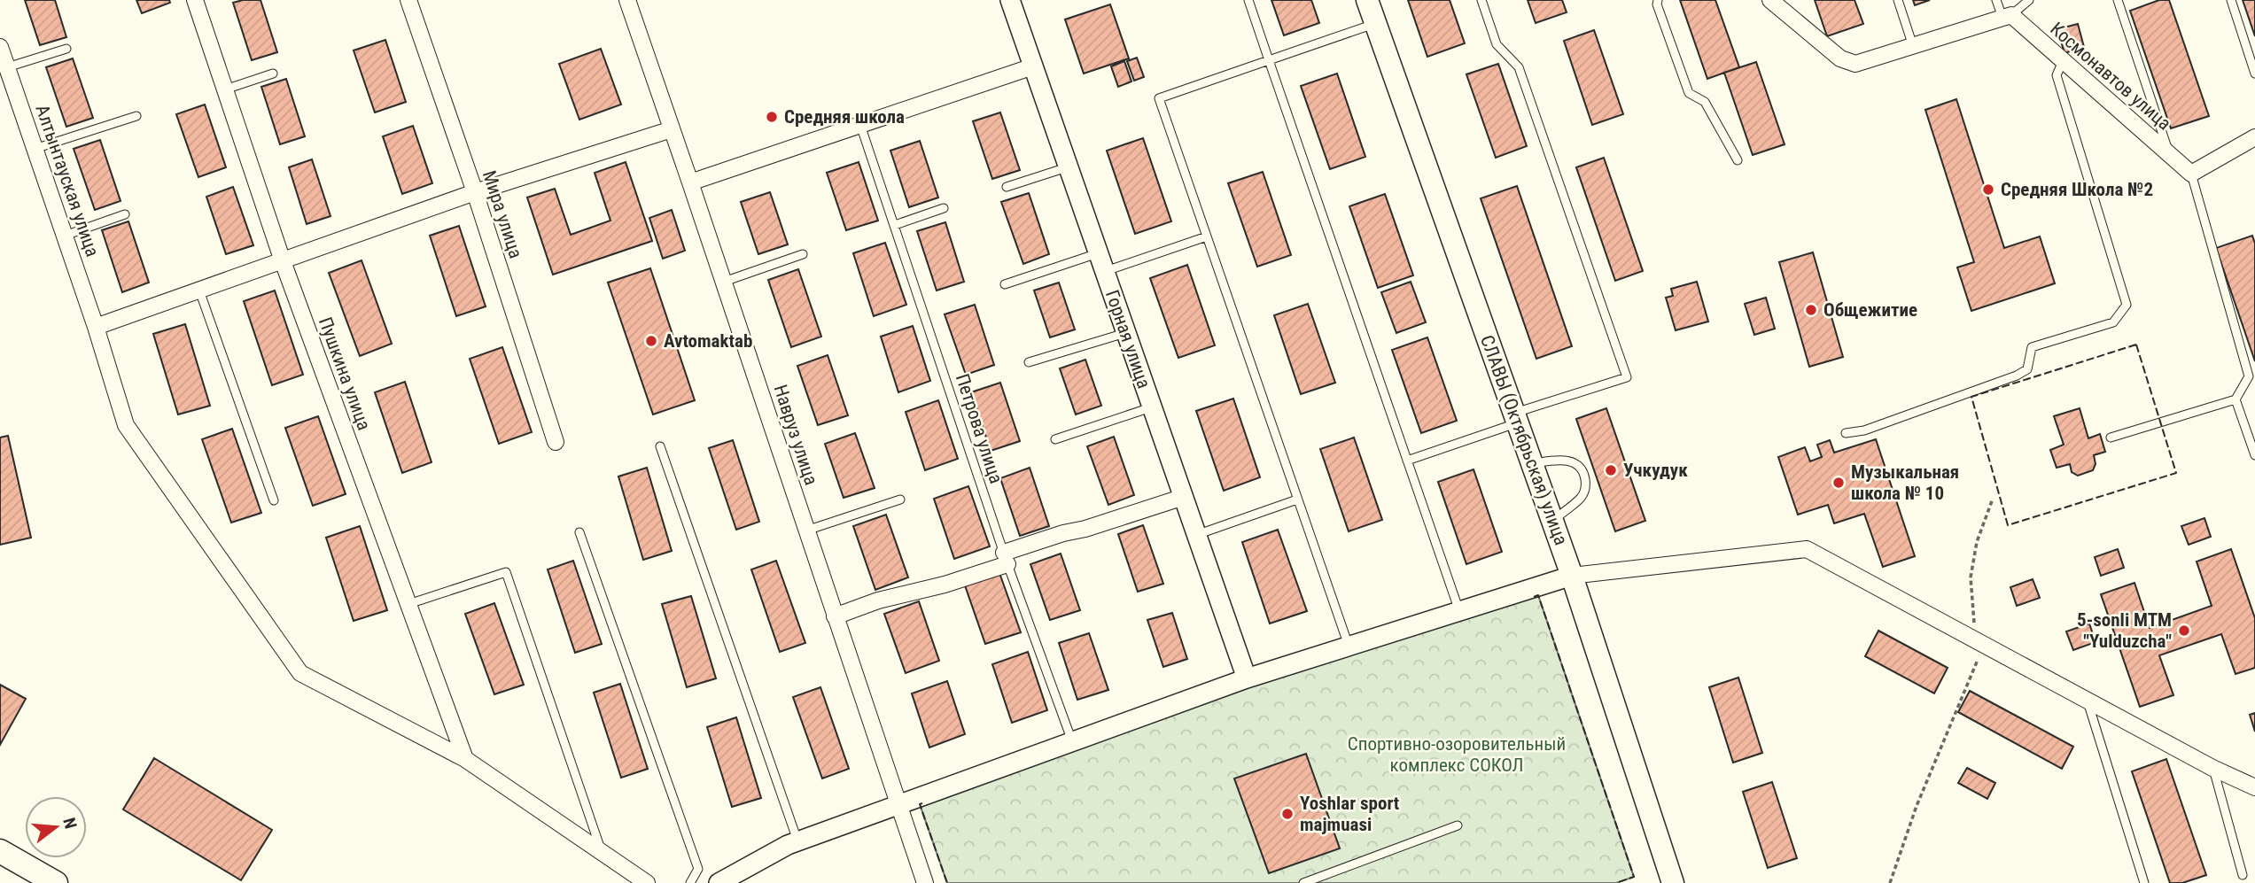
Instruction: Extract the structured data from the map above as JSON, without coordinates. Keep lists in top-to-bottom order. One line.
{"streets":{"main road":["СЛАВЫ (Октябрьская) улица"],"street":["Космонавтов улица","Алтынтауская улица","Мира улица","Горная улица","Пушкина улица","Навруз улица"],"lane":["Петрова улица"]},"crossings":[["Алтынтауская улица","Пушкина улица"]],"parks":["Спортивно-озоровительный комплекс СОКОЛ"],"places":["Средняя школа","Средняя Школа №2","Общежитие","Avtomaktab","Учкудук","Музыкальная школа № 10","5-sonli MTM \"Yulduzcha\"","Yoshlar sport majmuasi"],"north":"right"}
